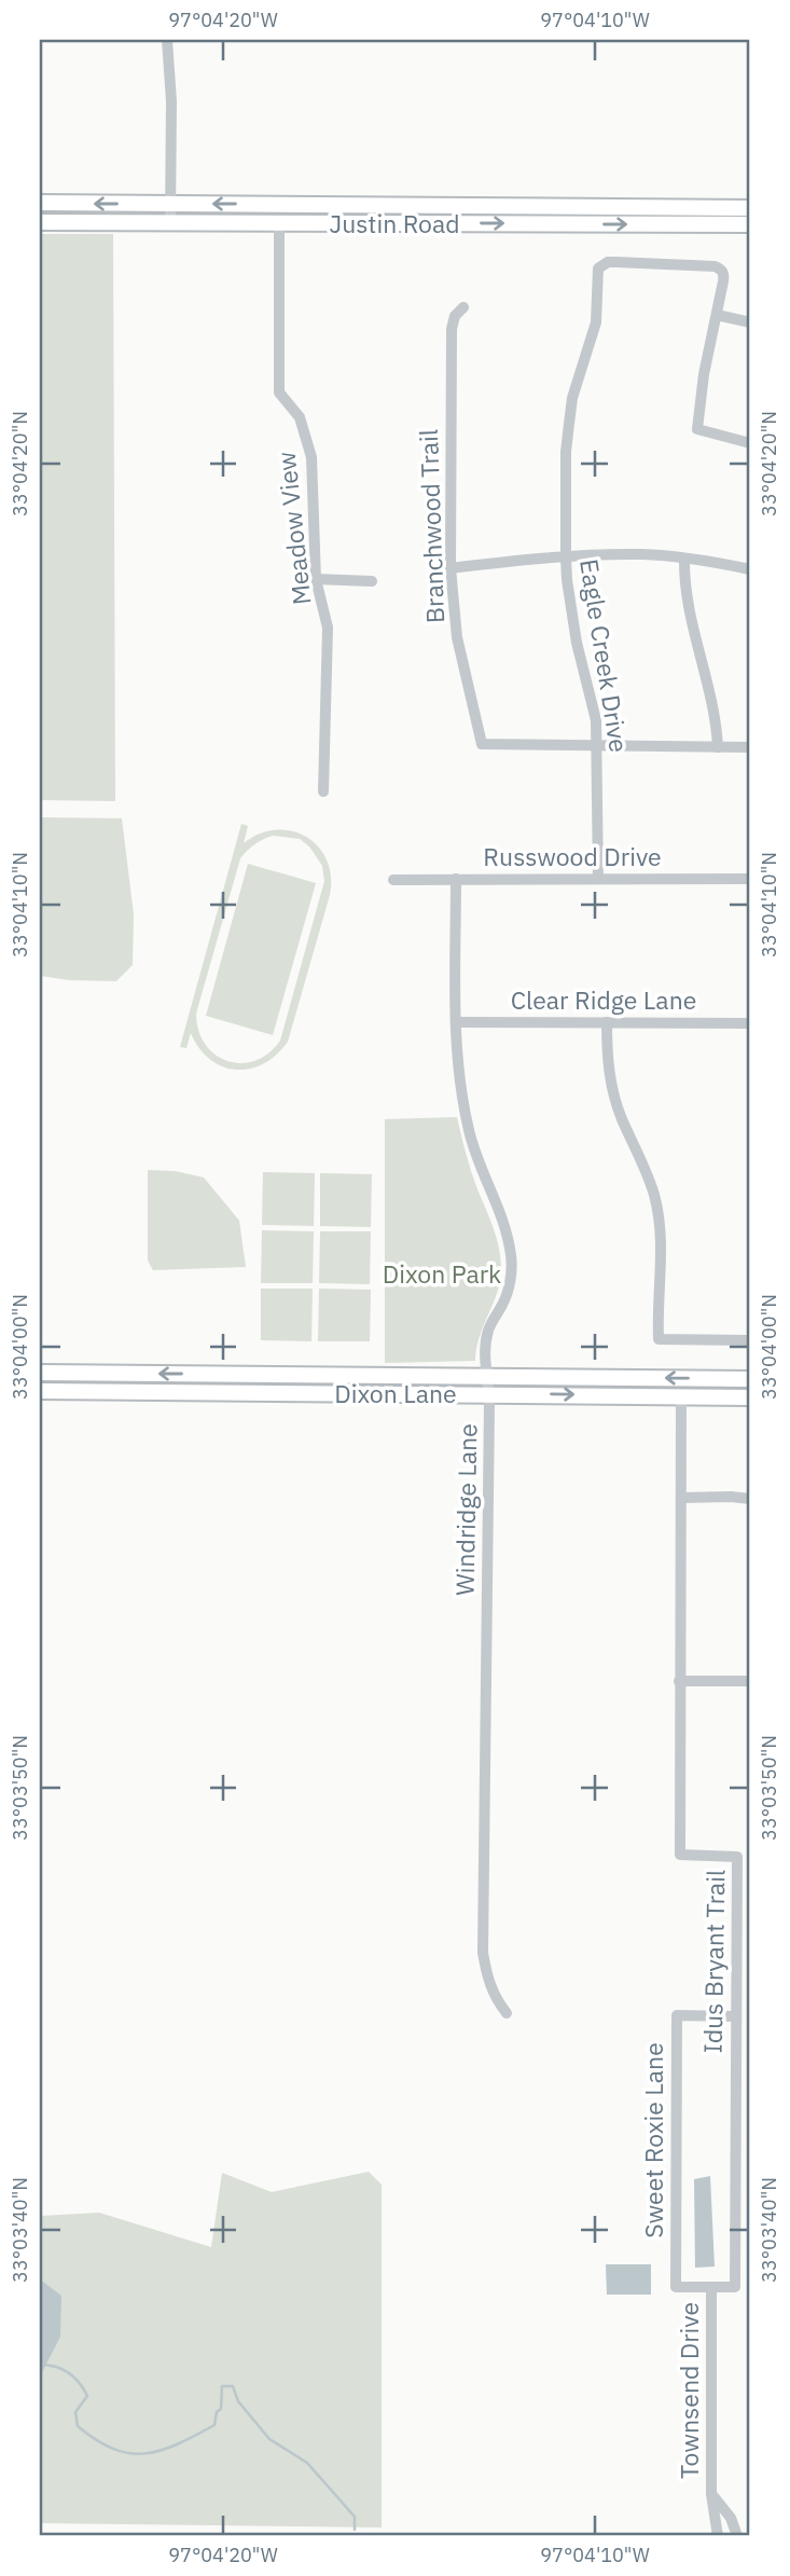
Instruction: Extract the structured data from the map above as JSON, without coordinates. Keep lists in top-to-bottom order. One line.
{"streets":{"main road":["Justin Road","Dixon Lane"],"street":["Branchwood Trail","Meadow View","Eagle Creek Drive","Russwood Drive","Clear Ridge Lane","Windridge Lane","Idus Bryant Trail","Sweet Roxie Lane","Townsend Drive"]},"crossings":[["Justin Road","Meadow View"],["Branchwood Trail","Eagle Creek Drive"],["Eagle Creek Drive","Russwood Drive"],["Russwood Drive","Windridge Lane"],["Clear Ridge Lane","Windridge Lane"],["Dixon Lane","Windridge Lane"],["Dixon Lane","Idus Bryant Trail"],["Idus Bryant Trail","Sweet Roxie Lane"],["Idus Bryant Trail","Townsend Drive"],["Sweet Roxie Lane","Townsend Drive"]],"parks":["Dixon Park"],"coordinates":["97°04'20\"W","97°04'10\"W","33°04'20\"N","33°04'10\"N","33°04'00\"N","33°03'50\"N","33°03'40\"N"]}
